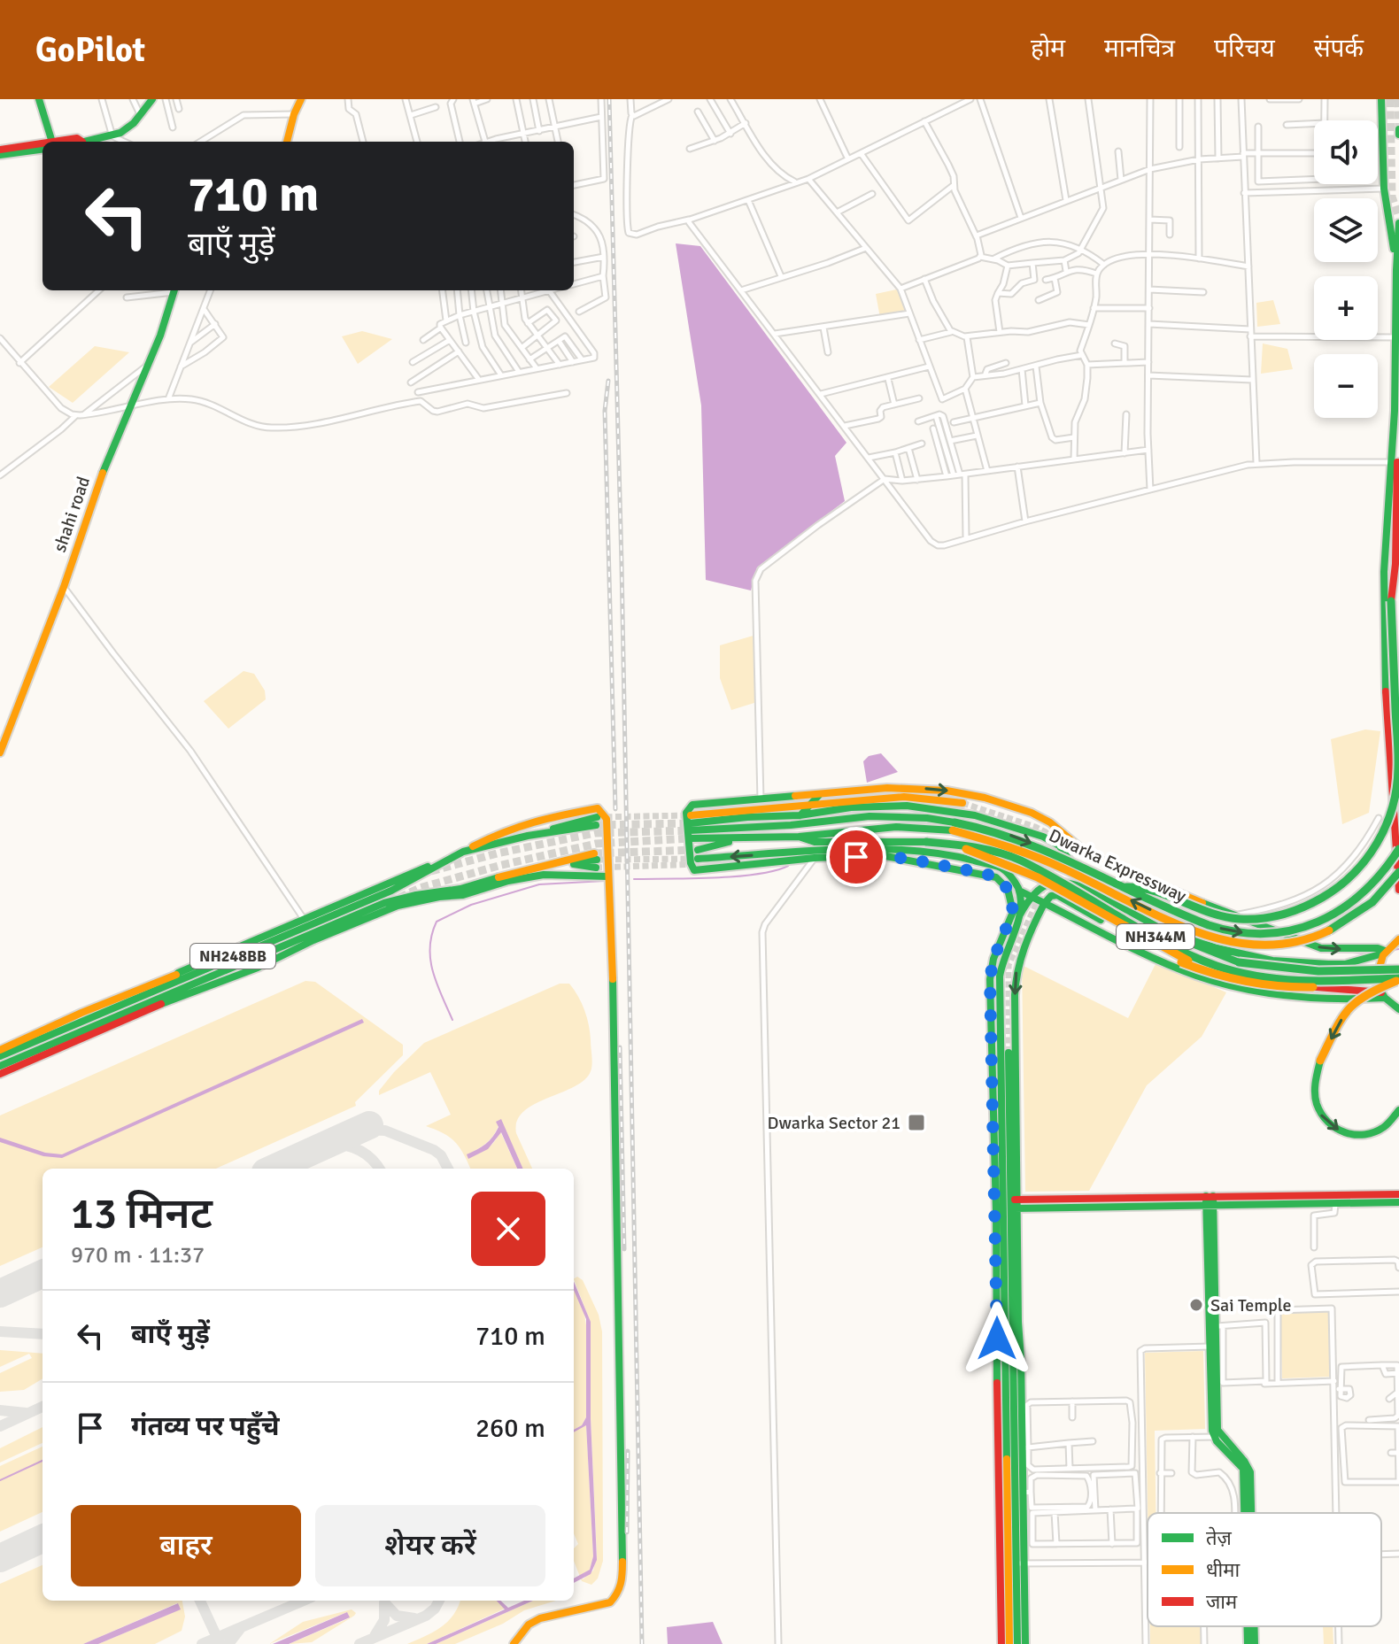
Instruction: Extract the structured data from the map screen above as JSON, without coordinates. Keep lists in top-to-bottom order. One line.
{"streets":{"main road":["shahi road","Dwarka Expressway","NH344M","NH248BB"]},"crossings":[["Dwarka Expressway","NH344M"]],"places":{"transit":["Dwarka Sector 21"],"other":["Sai Temple"]},"legend":["तेज़","धीमा","जाम"],"page":{"header":"GoPilot","nav":["होम","मानचित्र","परिचय","संपर्क"],"map_buttons":["+","−"],"turn":["710 m","बाएँ मुड़ें"],"heading":["13 मिनट","970 m · 11:37"],"list":[{"name":"बाएँ मुड़ें","value":"710 m"},{"name":"गंतव्य पर पहुँचे","value":"260 m"}],"buttons":["बाहर","शेयर करें"]}}
